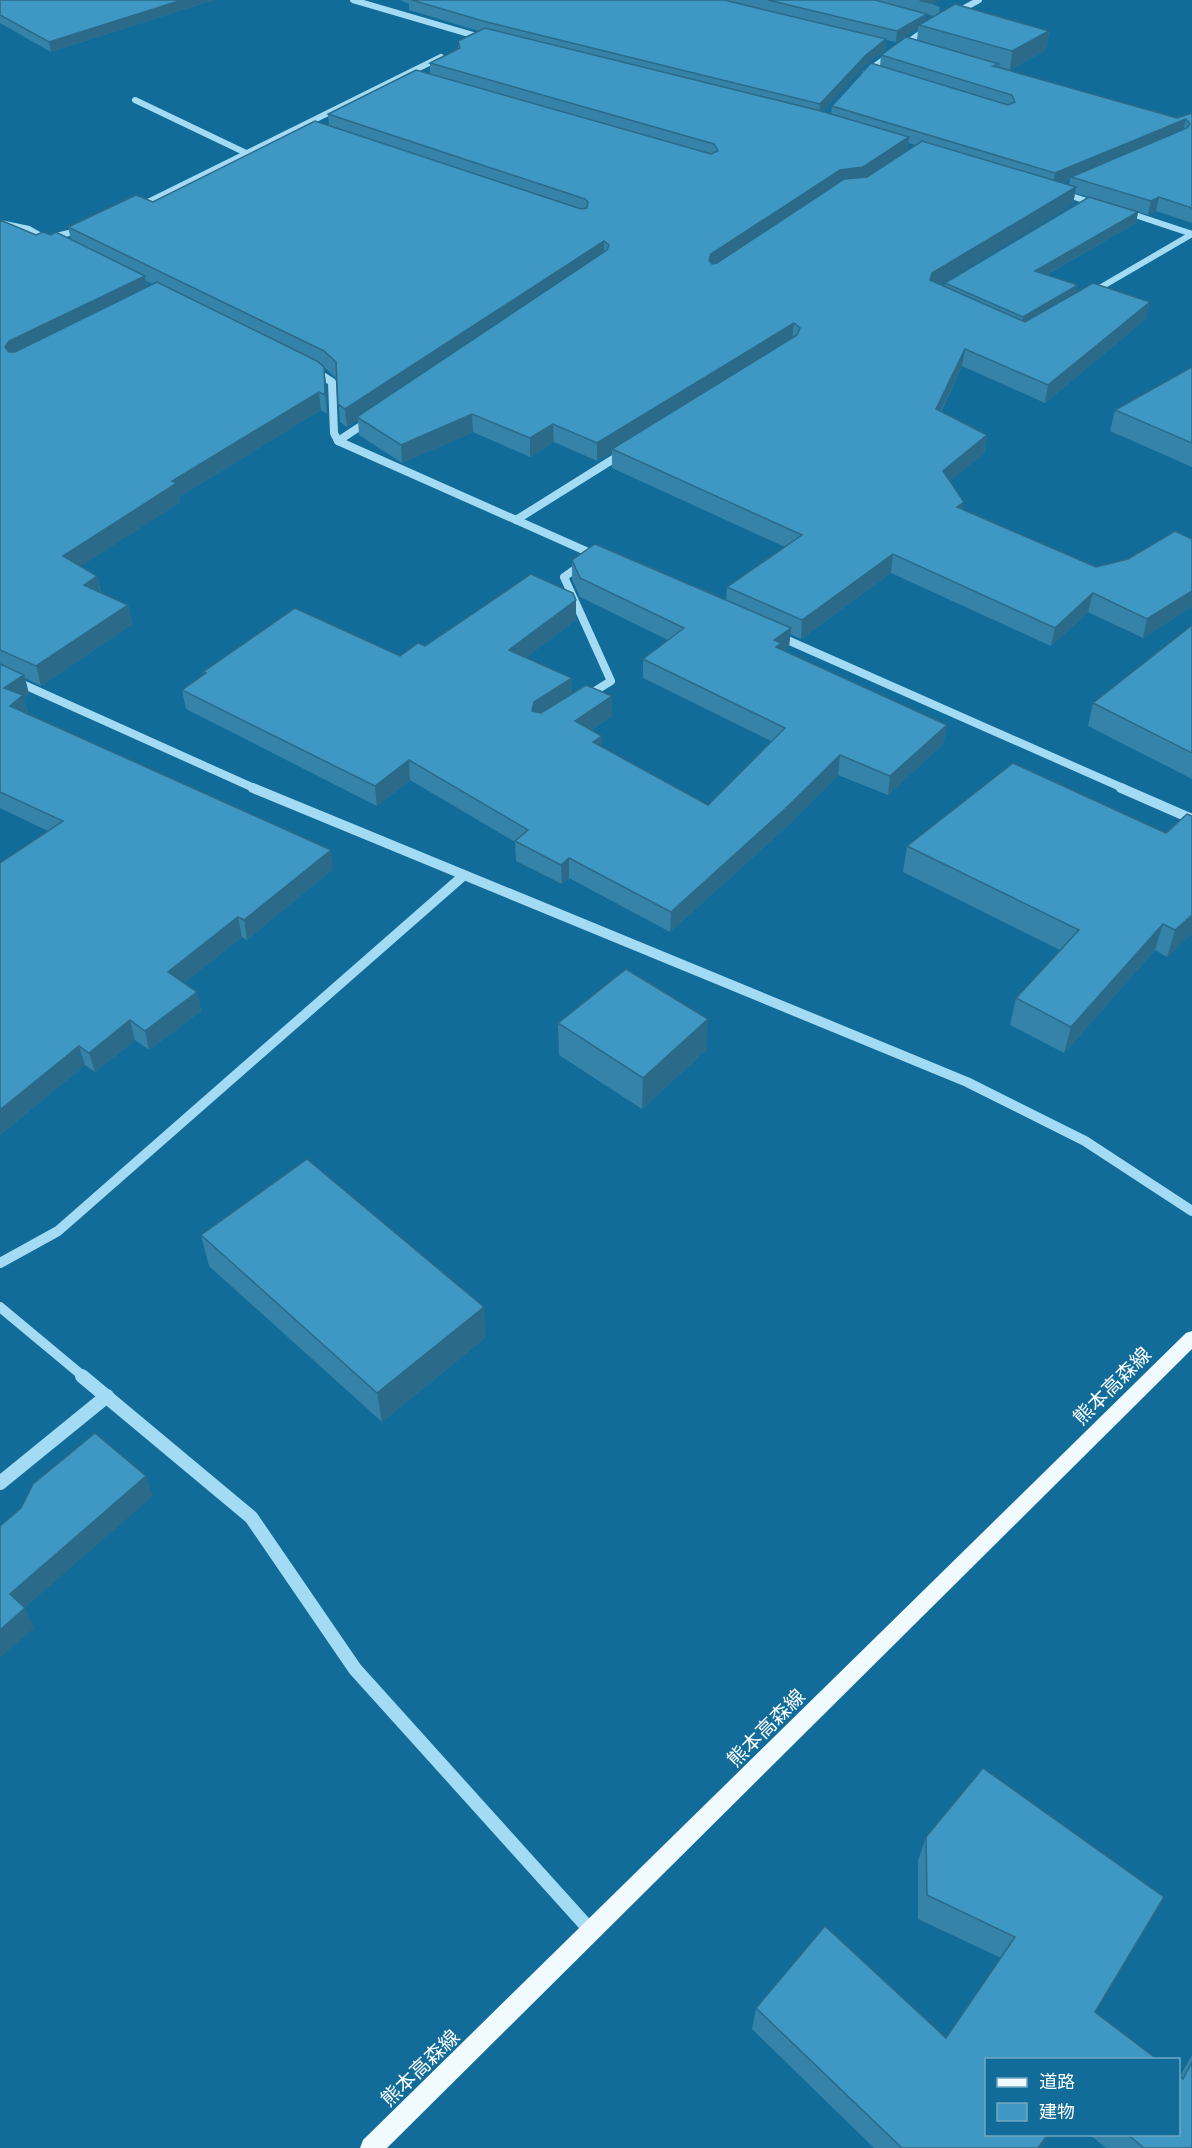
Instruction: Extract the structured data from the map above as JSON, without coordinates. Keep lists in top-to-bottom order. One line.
{"streets":{"main road":["熊本高森線"]},"legend":["道路","建物"]}
